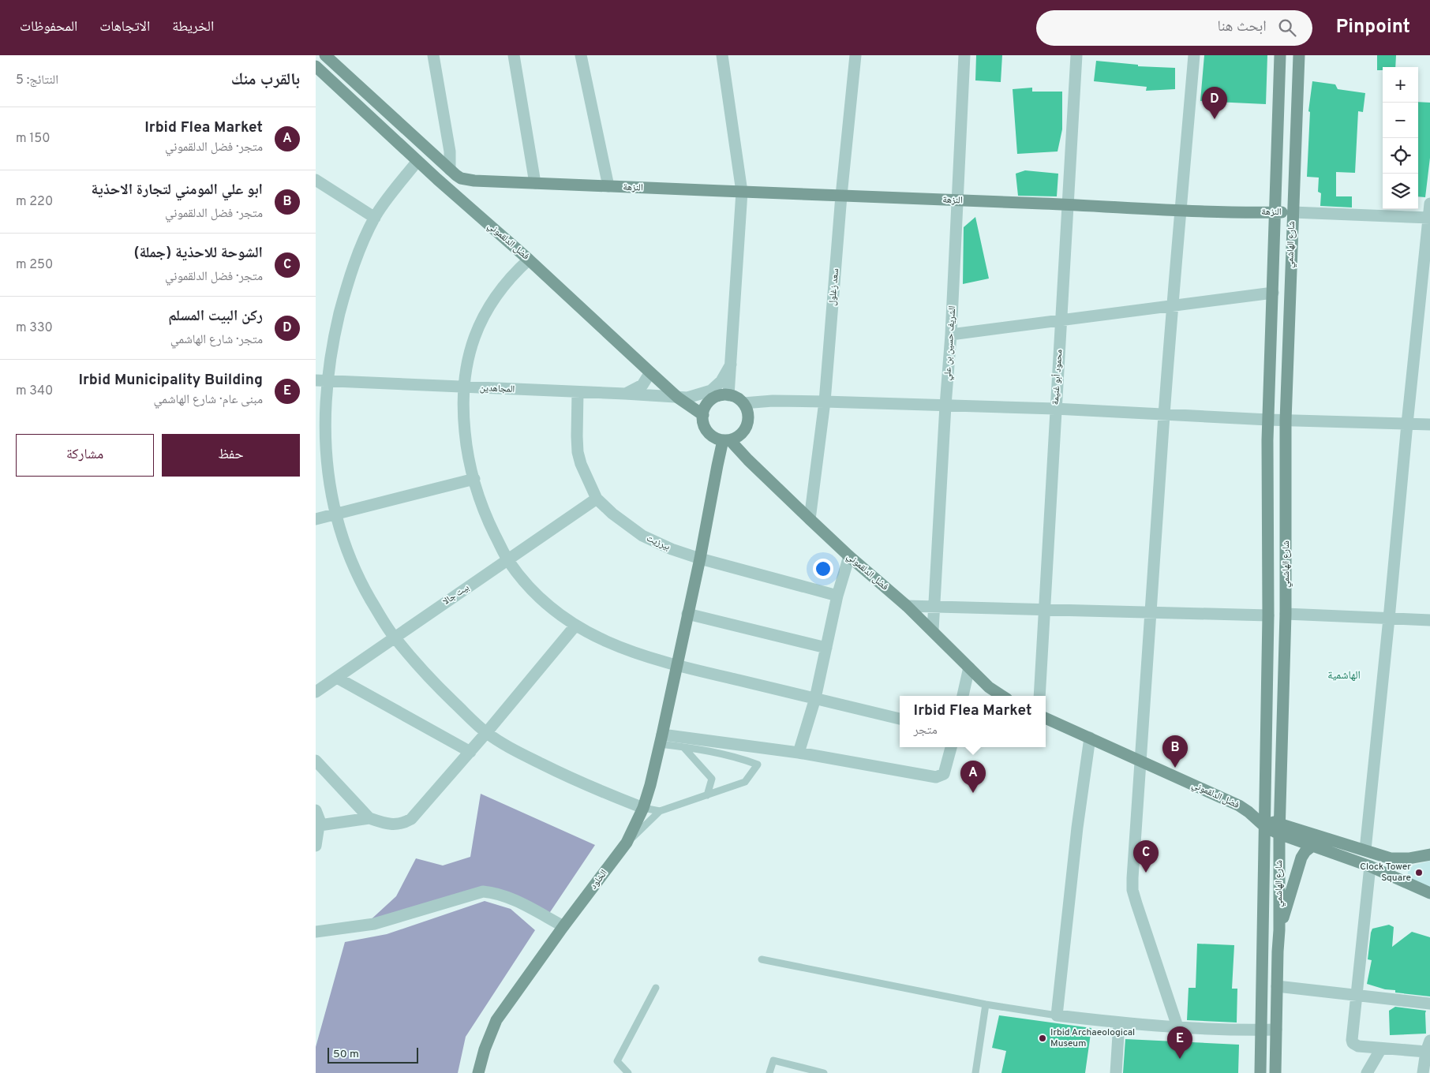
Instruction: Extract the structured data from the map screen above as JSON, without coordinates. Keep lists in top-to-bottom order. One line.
{"streets":{"main road":["النزهة","فضل الدلقموني","شارع الهاشمي","الخلود"],"street":["سعد زغلول","الشريف حسين بن علي","محمود أبو غنيمة","المجاهدين","بيرزيت","بيت جالا"]},"crossings":[["النزهة","شارع الهاشمي"],["النزهة","سعد زغلول"],["النزهة","الشريف حسين بن علي"],["النزهة","محمود أبو غنيمة"],["فضل الدلقموني","شارع الهاشمي"],["فضل الدلقموني","سعد زغلول"],["فضل الدلقموني","الشريف حسين بن علي"],["فضل الدلقموني","المجاهدين"],["فضل الدلقموني","الخلود"],["المجاهدين","بيرزيت"],["بيرزيت","بيت جالا"],["بيرزيت","الخلود"]],"districts":["الهاشمية"],"places":["Clock Tower Square","Irbid Archaeological Museum"],"scale_bar":"50 m","page":{"header":"Pinpoint","search":"ابحث هنا","nav":["الخريطة","الاتجاهات","المحفوظات"],"heading":["بالقرب منك","النتائج: 5"],"map_buttons":["+","−"],"pins":["D","B","A","C","E"],"list":[{"mark":"A","name":"Irbid Flea Market","note":"متجر · فضل الدلقموني","value":"150 m"},{"mark":"B","name":"ابو علي المومني لتجارة الاحذية","note":"متجر · فضل الدلقموني","value":"220 m"},{"mark":"C","name":"الشوحة للاحذية (جملة)","note":"متجر · فضل الدلقموني","value":"250 m"},{"mark":"D","name":"ركن البيت المسلم","note":"متجر · شارع الهاشمي","value":"330 m"},{"mark":"E","name":"Irbid Municipality Building","note":"مبنى عام · شارع الهاشمي","value":"340 m"}],"buttons":["حفظ","مشاركة"],"popup":["Irbid Flea Market","متجر"],"scale":"50 m"}}
